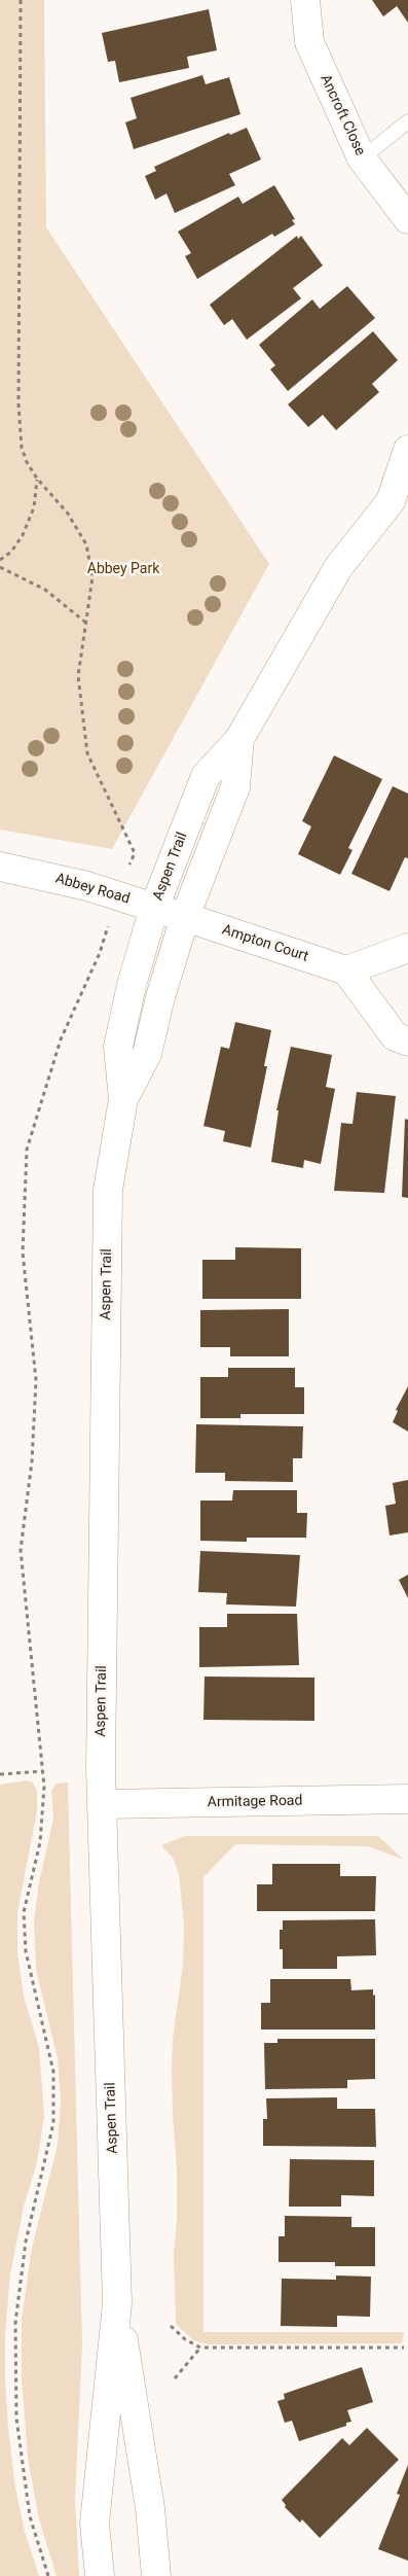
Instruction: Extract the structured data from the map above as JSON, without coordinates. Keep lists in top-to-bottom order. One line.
{"streets":{"street":["Ancroft Close","Aspen Trail","Abbey Road","Ampton Court","Armitage Road"]},"crossings":[["Aspen Trail","Abbey Road"],["Aspen Trail","Ampton Court"],["Aspen Trail","Armitage Road"],["Abbey Road","Ampton Court"]],"parks":["Abbey Park"]}
